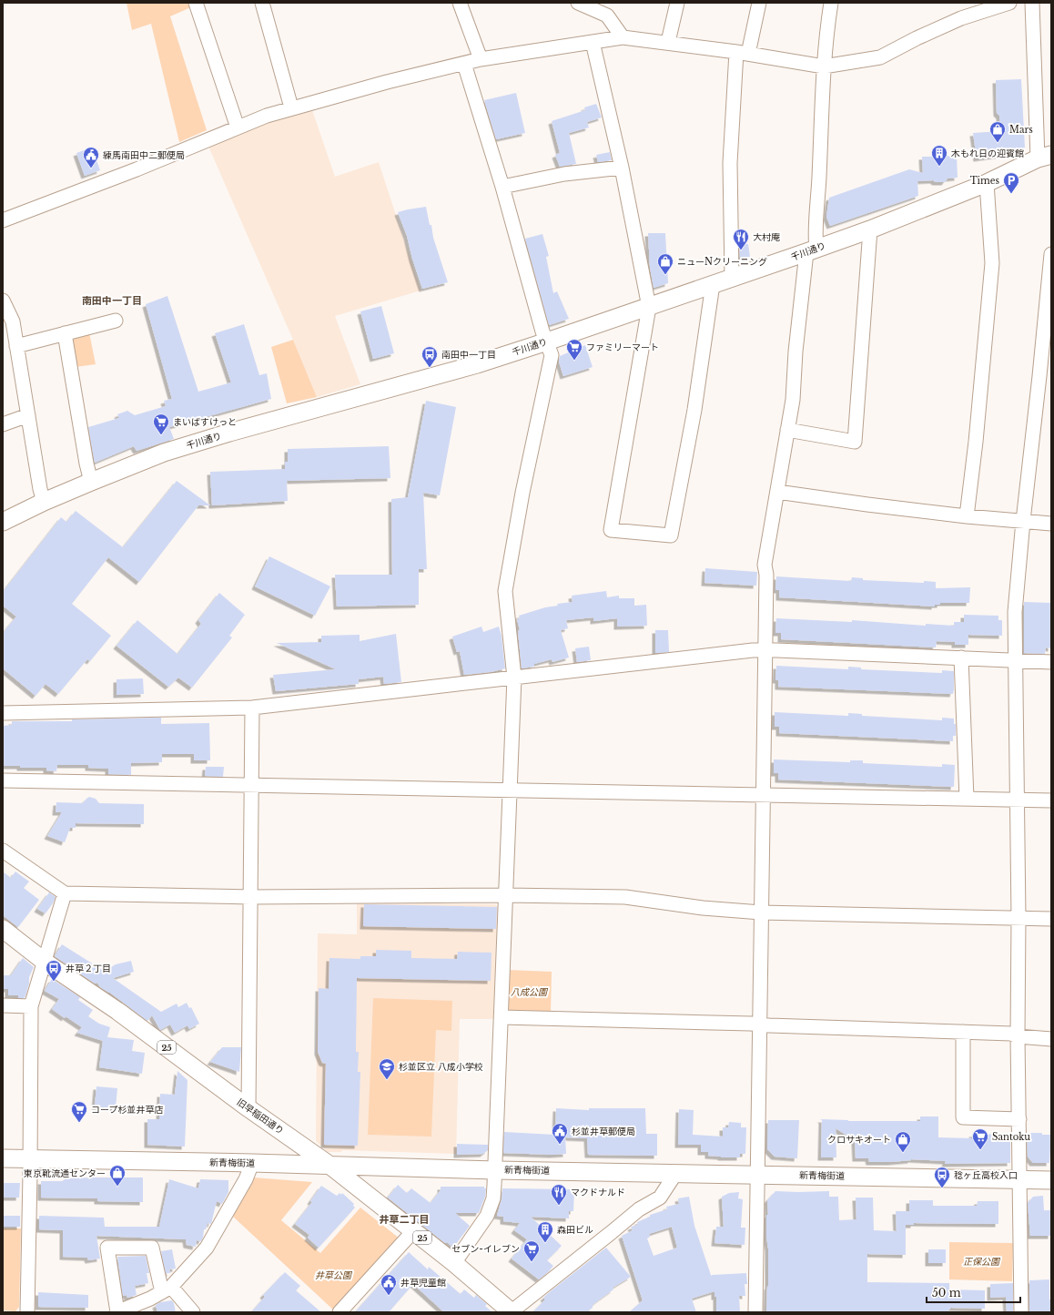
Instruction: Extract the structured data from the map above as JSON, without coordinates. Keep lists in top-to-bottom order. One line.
{"streets":{"main road":["千川通り","25","旧早稲田通り","新青梅街道"]},"crossings":[["旧早稲田通り","新青梅街道"]],"districts":["南田中一丁目","井草二丁目"],"parks":["八成公園","正保公園","井草公園"],"places":{"shop":["Mars","ニューNクリーニング","クロサキオート","東京靴流通センター"],"building":["木もれ日の迎賓館","森田ビル"],"public building":["練馬南田中二郵便局","杉並井草郵便局","井草児童館"],"parking":["Times"],"restaurant":["大村庵","マクドナルド"],"supermarket":["ファミリーマート","まいばすけっと","コープ杉並井草店","Santoku","セブン-イレブン"],"bus stop":["南田中一丁目","井草２丁目","稔ヶ丘高校入口"],"school or university":["杉並区立 八成小学校"]},"scale_bar":"50 m"}
